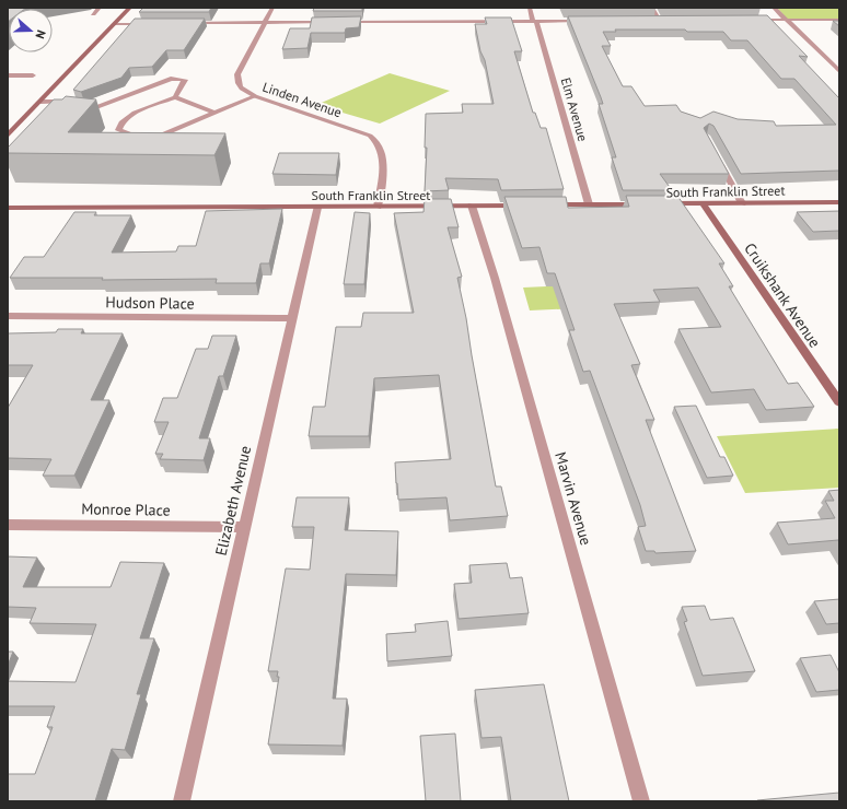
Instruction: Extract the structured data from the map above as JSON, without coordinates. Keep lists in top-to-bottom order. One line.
{"streets":{"main road":["South Franklin Street","Cruikshank Avenue"],"street":["Linden Avenue","Elm Avenue","Hudson Place","Marvin Avenue","Elizabeth Avenue","Monroe Place"]},"crossings":[["Linden Avenue","South Franklin Street"],["Elm Avenue","South Franklin Street"],["South Franklin Street","Cruikshank Avenue"],["South Franklin Street","Marvin Avenue"],["South Franklin Street","Elizabeth Avenue"],["Hudson Place","Elizabeth Avenue"],["Elizabeth Avenue","Monroe Place"]],"north":"right"}
